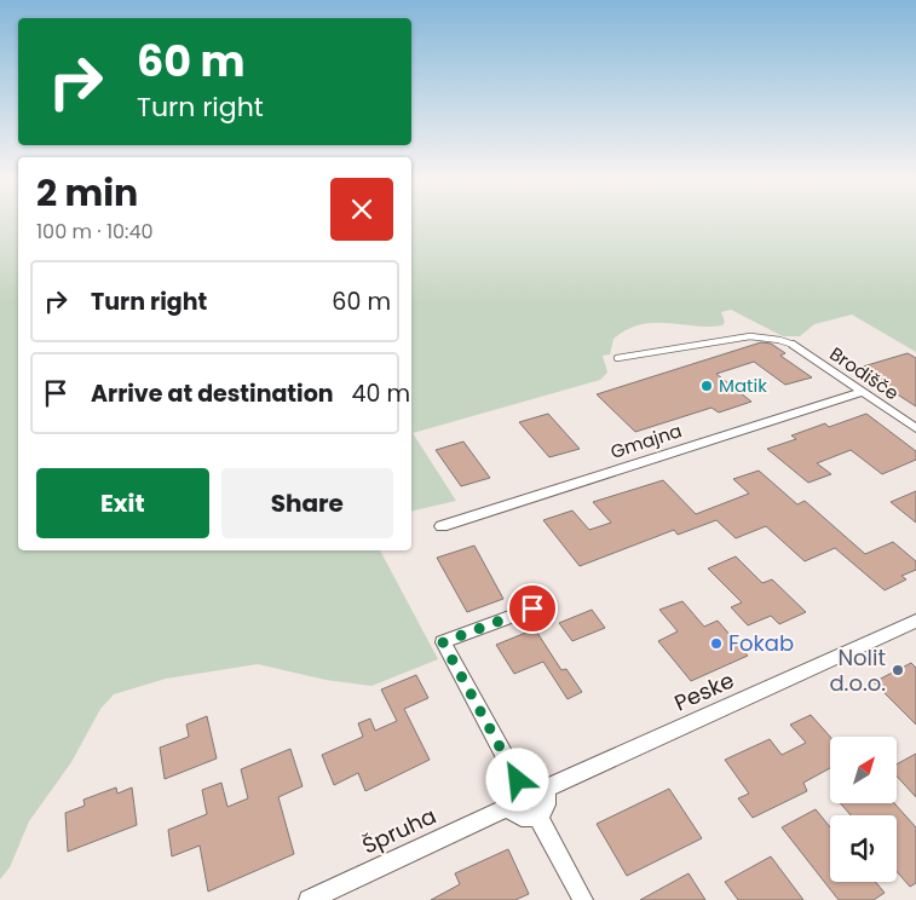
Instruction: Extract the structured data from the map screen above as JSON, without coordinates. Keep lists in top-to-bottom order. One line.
{"streets":{"street":["Brodišče","Gmajna","Peske","Špruha"]},"crossings":[["Brodišče","Gmajna"],["Peske","Špruha"]],"places":["Matik","Fokab","Nolit d.o.o."],"north":"top right","page":{"turn":["60 m","Turn right"],"heading":["2 min","100 m · 10:40"],"list":[{"name":"Turn right","value":"60 m"},{"name":"Arrive at destination","value":"40 m"}],"buttons":["Exit","Share"]}}
